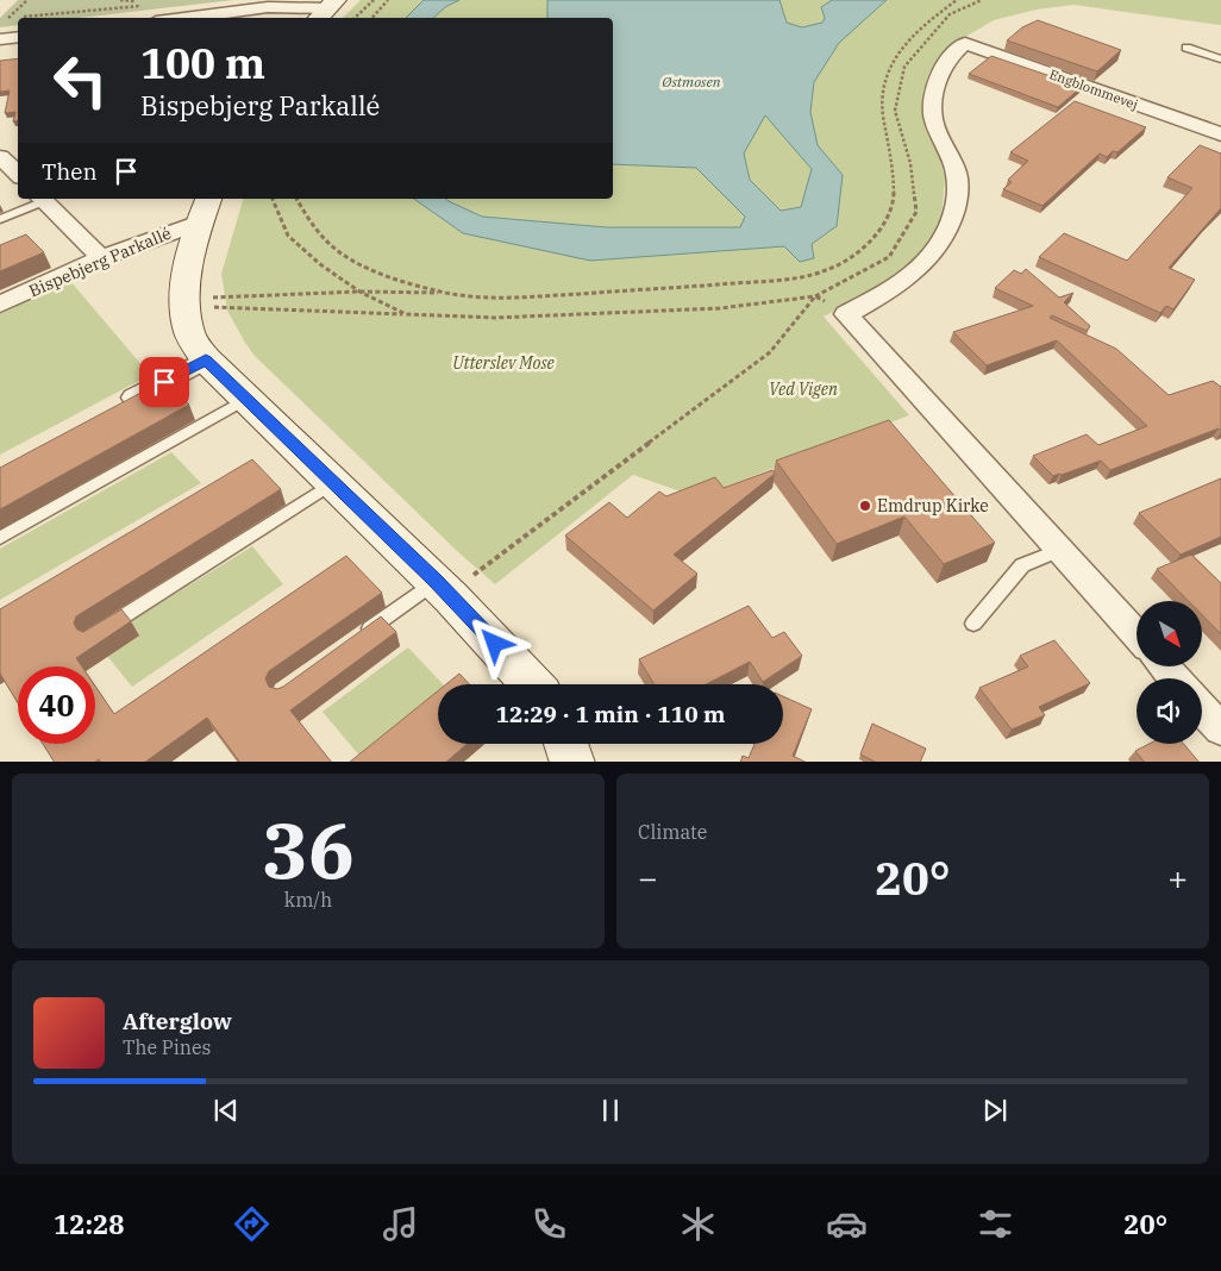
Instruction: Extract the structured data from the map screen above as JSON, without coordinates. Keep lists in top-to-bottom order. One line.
{"streets":{"street":["Engblommevej","Bispebjerg Parkallé"]},"water":["Østmosen"],"parks":["Utterslev Mose","Ved Vigen"],"places":["Emdrup Kirke"],"north":"bottom right","page":{"turn":["100 m","Bispebjerg Parkallé"],"then":"Then","limit":"40","trip":"12:29 · 1 min · 110 m","tile":[["36","km/h"],"Climate"],"heat":["−","20°","+"],"song":["Afterglow","The Pines"],"tabs":["12:28","20°"]}}
